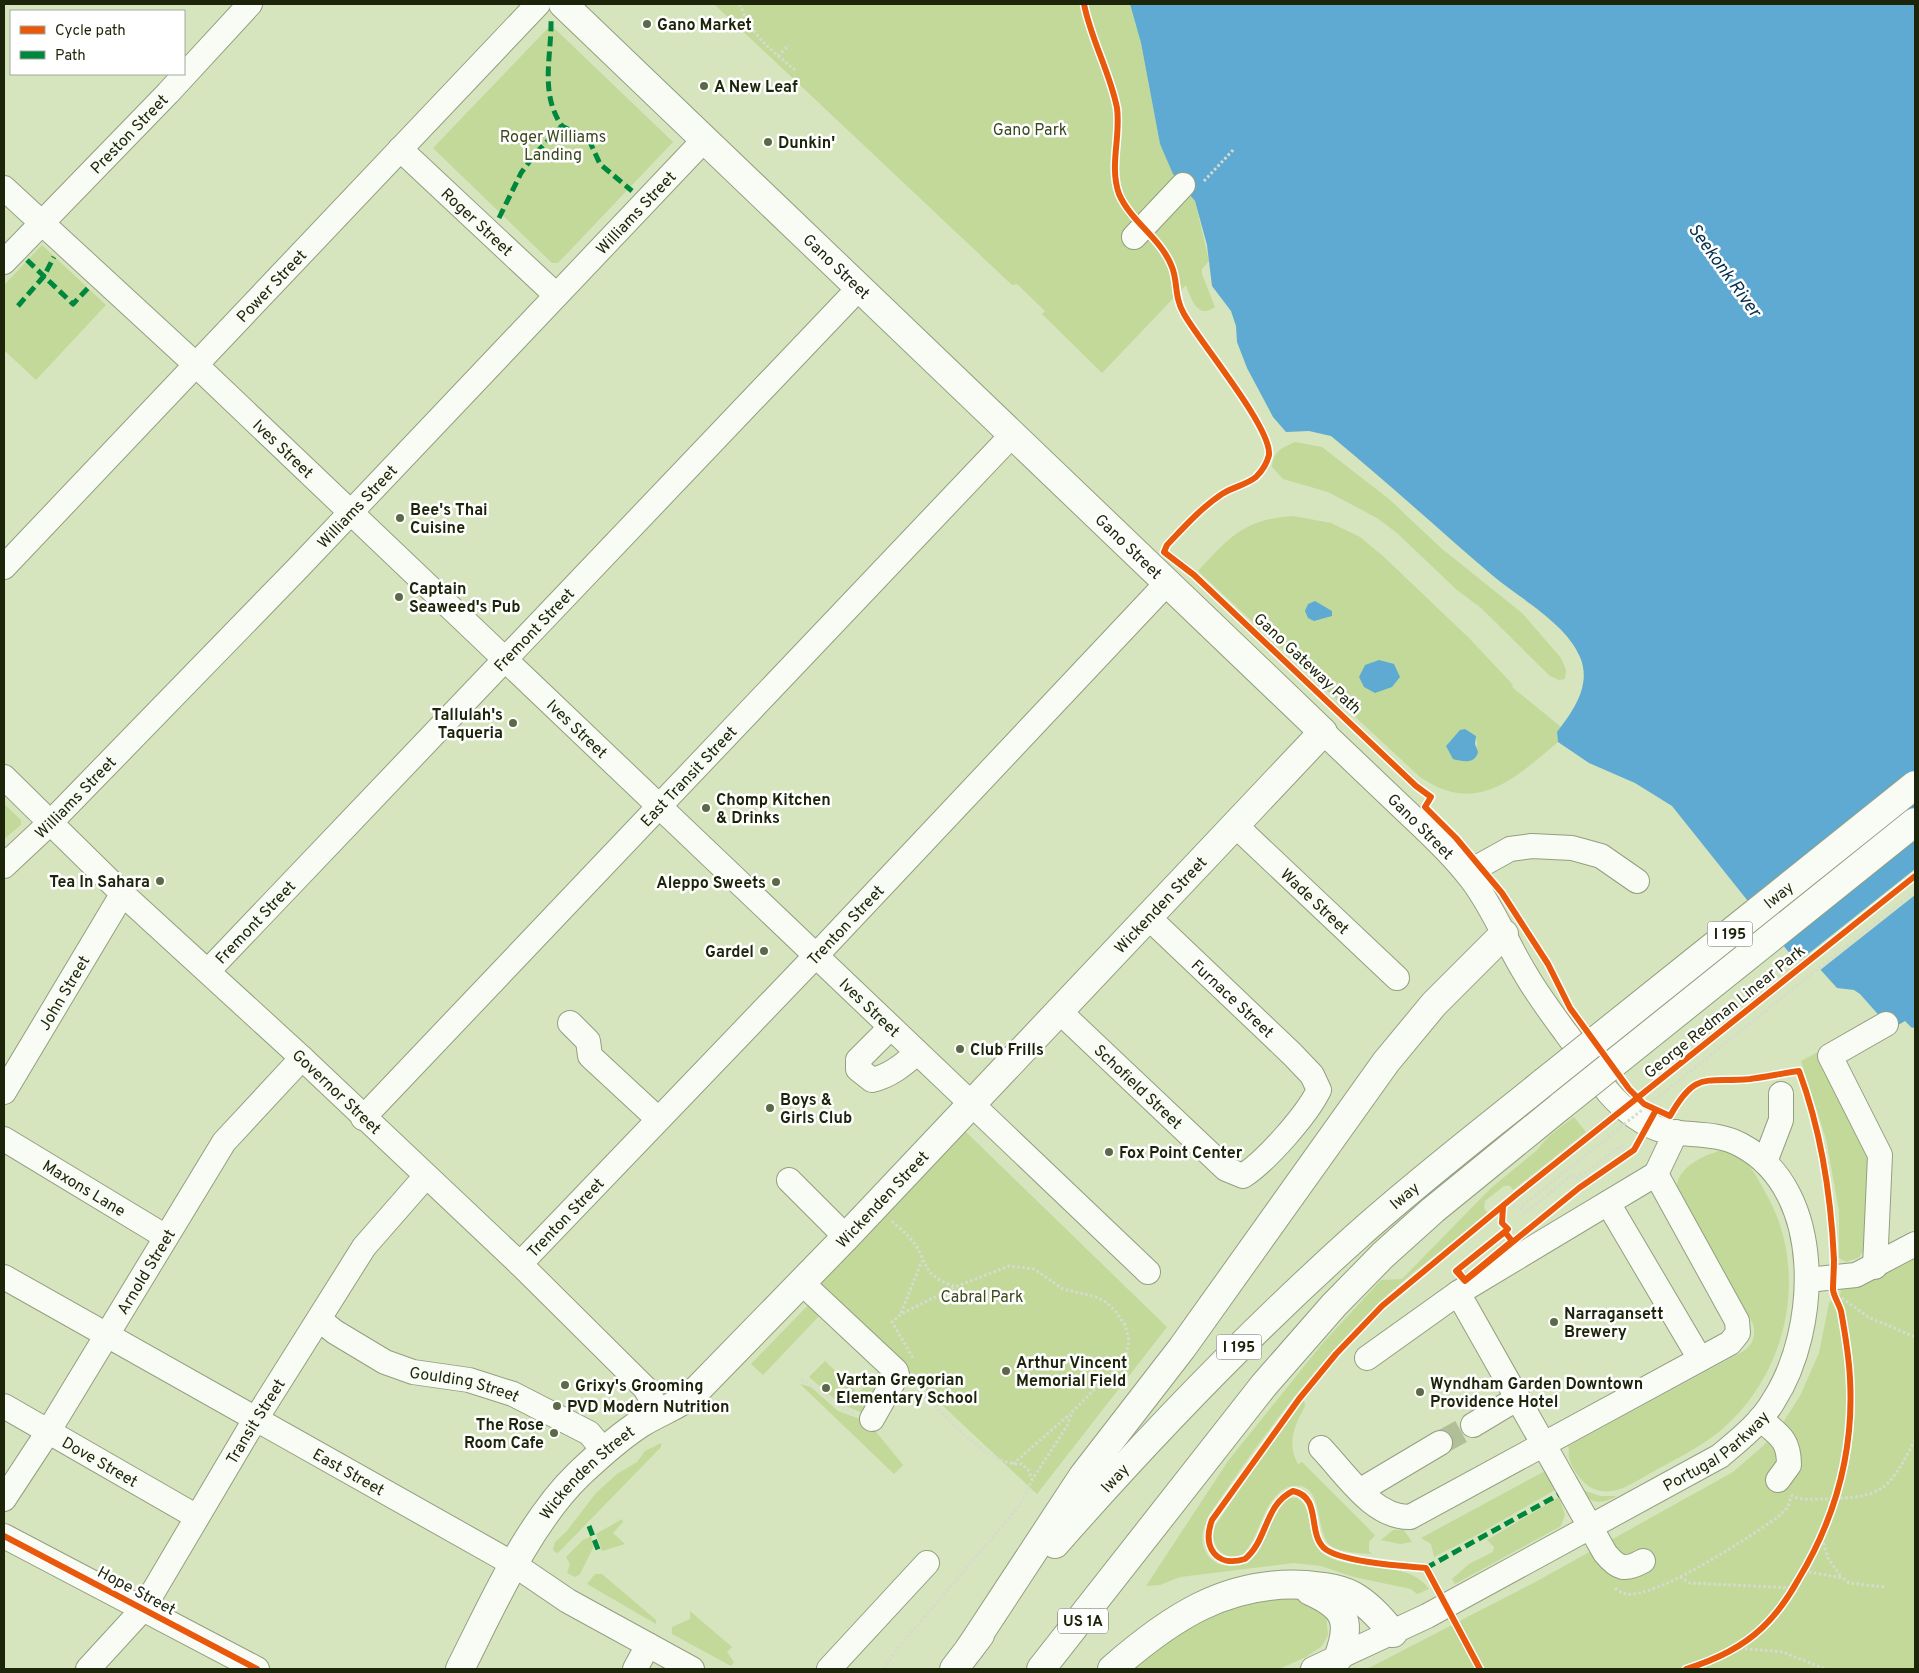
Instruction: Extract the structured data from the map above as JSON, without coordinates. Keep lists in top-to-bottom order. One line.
{"streets":{"main road":["Gano Street","Iway","Wickenden Street","I 195","US 1A"],"street":["Preston Street","Williams Street","Roger Street","Power Street","Ives Street","Fremont Street","East Transit Street","Wade Street","Trenton Street","John Street","Furnace Street","Schofield Street","Governor Street","Maxons Lane","Arnold Street","Goulding Street","Transit Street","Portugal Parkway","Dove Street","East Street","Hope Street"],"cycle path":["Gano Gateway Path","George Redman Linear Park"]},"crossings":[["Preston Street","Ives Street"],["Williams Street","Roger Street"],["Williams Street","Gano Street"],["Williams Street","Ives Street"],["Williams Street","Governor Street"],["Roger Street","Power Street"],["Gano Street","Fremont Street"],["Gano Street","East Transit Street"],["Gano Street","Wickenden Street"],["Gano Street","Trenton Street"],["Gano Street","Portugal Parkway"],["Power Street","Ives Street"],["Ives Street","Fremont Street"],["Ives Street","East Transit Street"],["Ives Street","Wickenden Street"],["Ives Street","Trenton Street"],["Fremont Street","Governor Street"],["East Transit Street","Governor Street"],["Iway","US 1A"],["Wade Street","Wickenden Street"],["Wickenden Street","Furnace Street"],["Wickenden Street","Schofield Street"],["Wickenden Street","Governor Street"],["Wickenden Street","Goulding Street"],["Wickenden Street","East Street"],["Trenton Street","Governor Street"],["John Street","Governor Street"],["Furnace Street","Schofield Street"],["Governor Street","Arnold Street"],["Governor Street","Transit Street"],["Maxons Lane","Arnold Street"],["Arnold Street","Dove Street"],["Arnold Street","East Street"],["Goulding Street","Transit Street"],["Transit Street","Dove Street"],["Transit Street","East Street"],["Transit Street","Hope Street"]],"water":["Seekonk River"],"parks":["Gano Park","Roger Williams Landing","Cabral Park"],"places":["Gano Market","A New Leaf","Dunkin'","Bee's Thai Cuisine","Captain Seaweed's Pub","Tallulah's Taqueria","Chomp Kitchen & Drinks","Tea In Sahara","Aleppo Sweets","Gardel","Club Frills","Boys & Girls Club","Fox Point Center","Narragansett Brewery","Arthur Vincent Memorial Field","Grixy's Grooming","Vartan Gregorian Elementary School","Wyndham Garden Downtown Providence Hotel","PVD Modern Nutrition","The Rose Room Cafe"],"legend":["Cycle path","Path"]}
